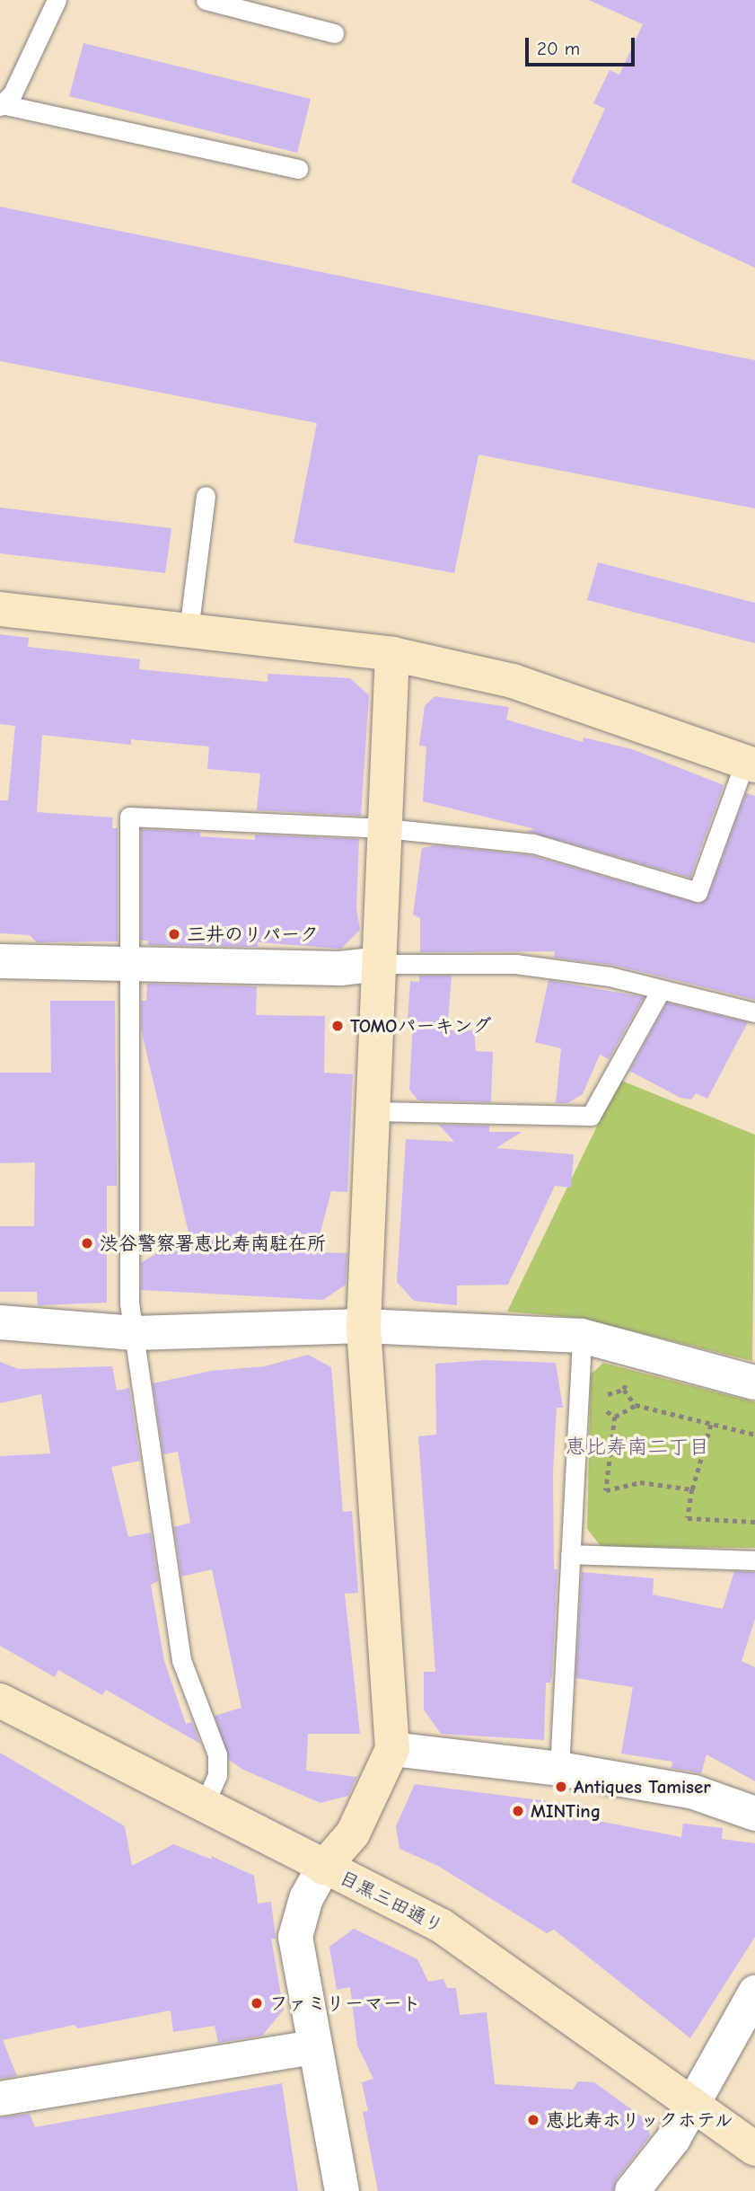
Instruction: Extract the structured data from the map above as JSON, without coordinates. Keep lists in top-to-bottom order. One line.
{"streets":{"street":["目黒三田通り"]},"districts":["恵比寿南二丁目"],"places":["三井のリパーク","TOMOパーキング","渋谷警察署恵比寿南駐在所","Antiques Tamiser","MINTing","ファミリーマート","恵比寿ホリックホテル"],"scale_bar":"20 m"}
